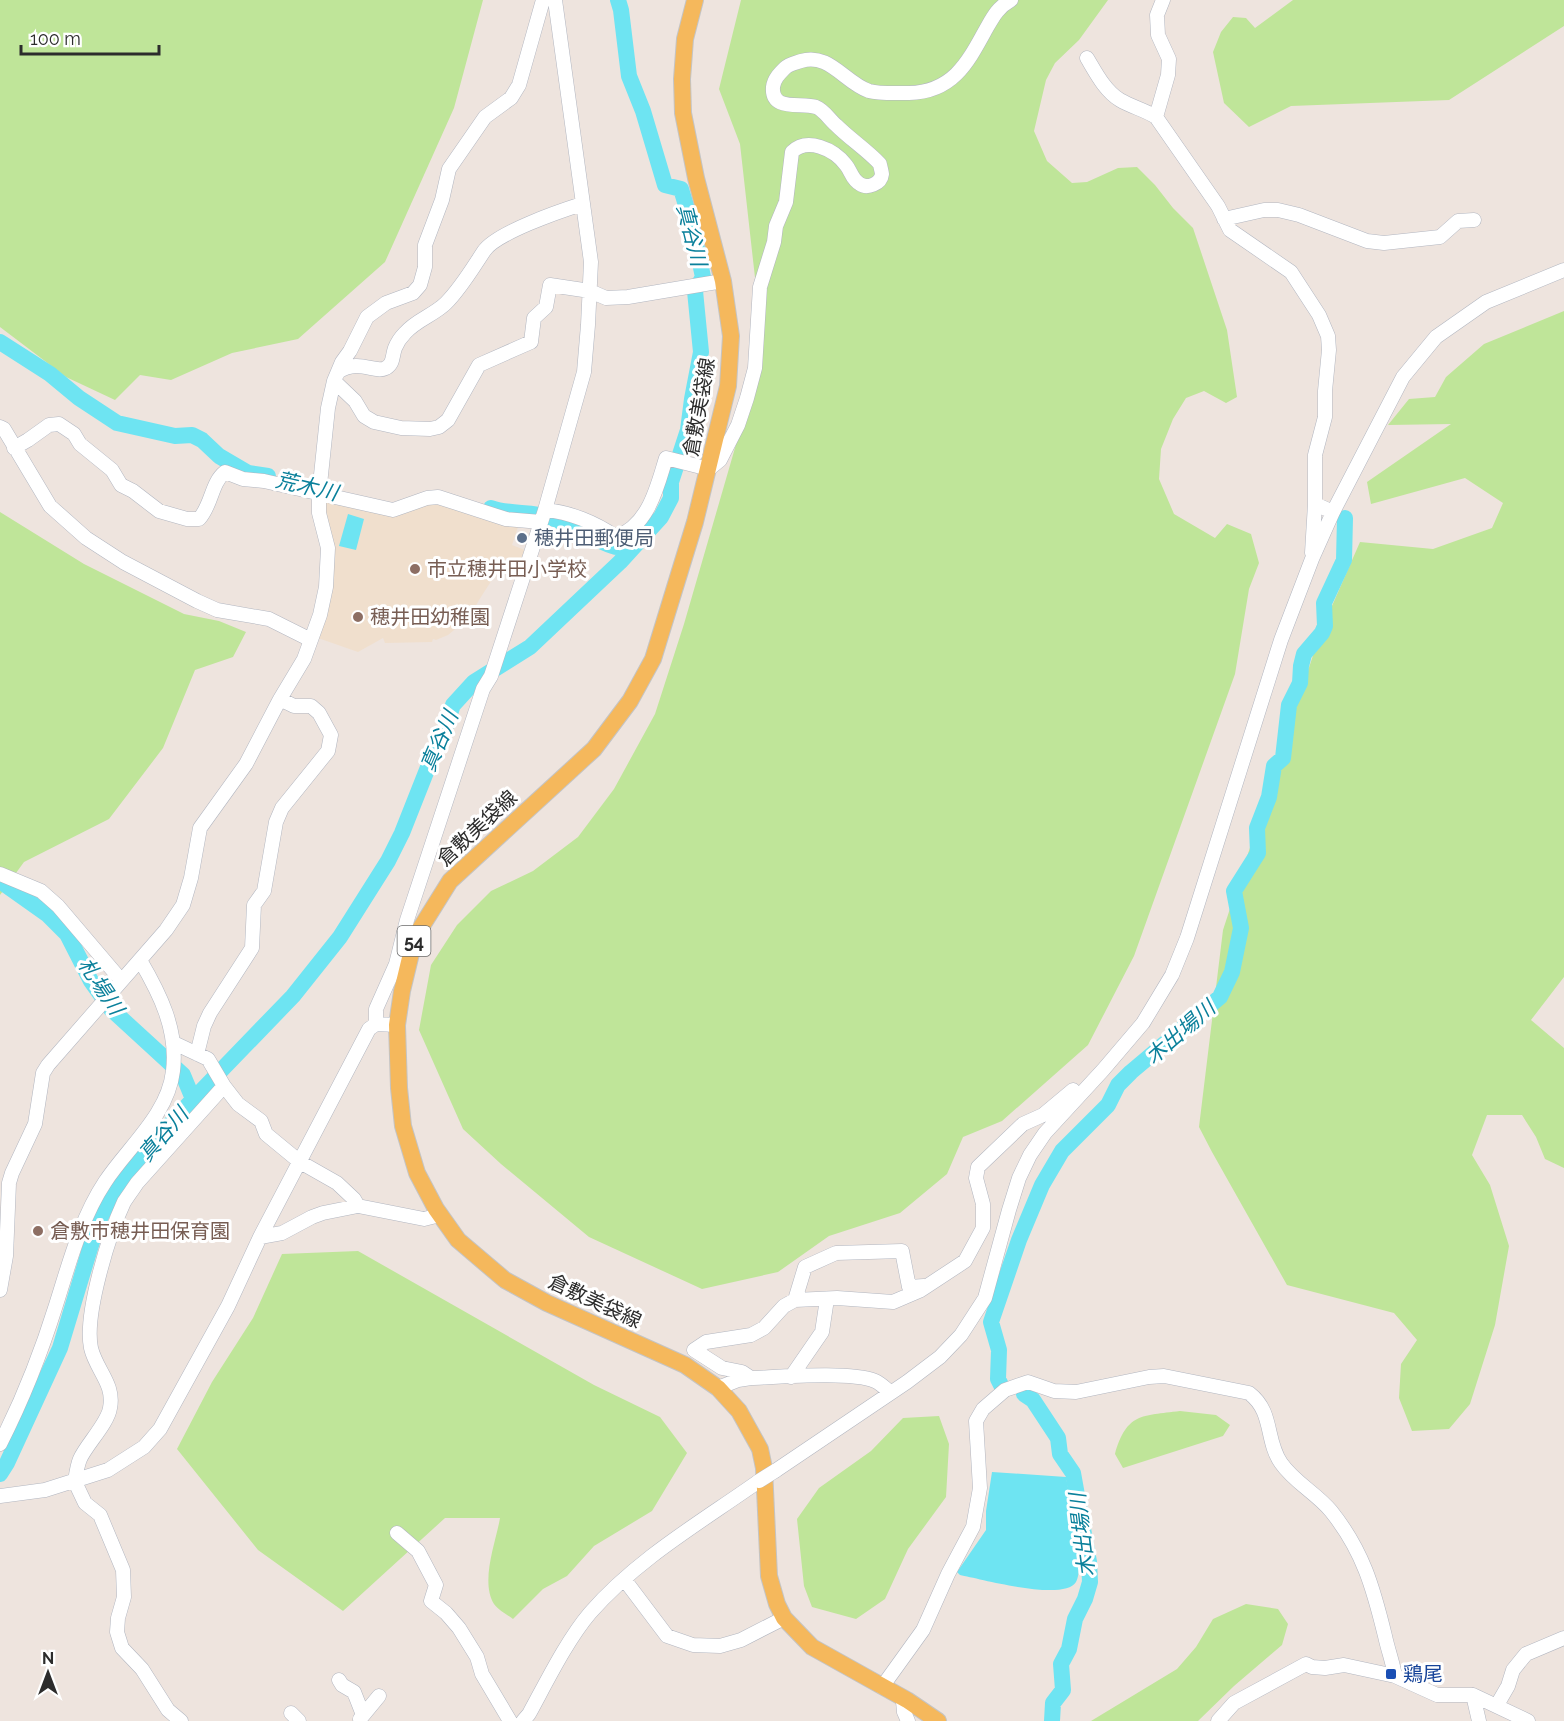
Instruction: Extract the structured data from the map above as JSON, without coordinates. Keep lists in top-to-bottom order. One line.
{"streets":{"main road":["倉敷美袋線","54"]},"water":["真谷川","荒木川","札場川","木出場川"],"places":{"other":["穂井田郵便局","市立穂井田小学校","穂井田幼稚園","倉敷市穂井田保育園"],"transit":["鶏尾"]},"scale_bar":"100 m","north":"top"}
